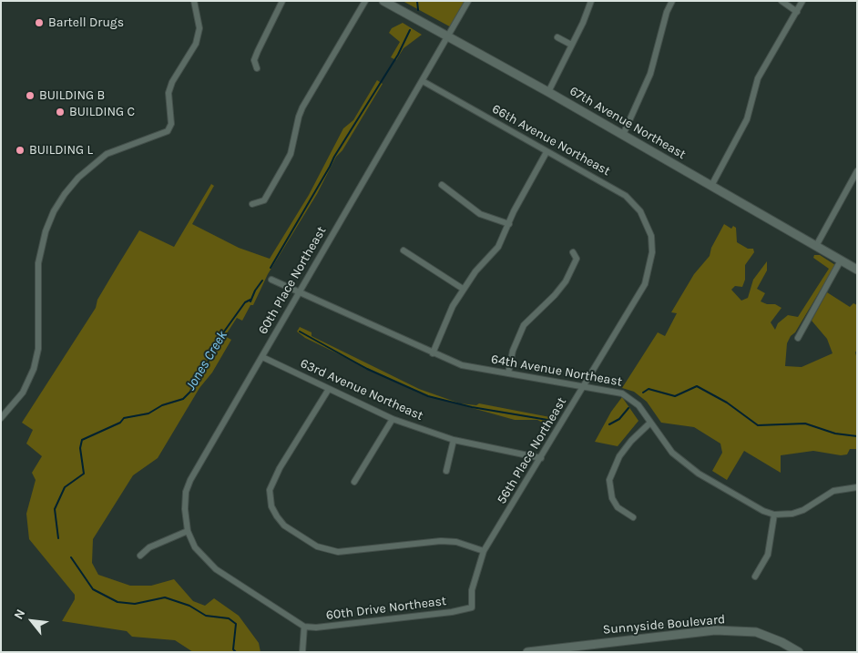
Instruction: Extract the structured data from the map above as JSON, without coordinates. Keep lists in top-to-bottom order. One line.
{"streets":{"street":["67th Avenue Northeast","66th Avenue Northeast","60th Place Northeast","64th Avenue Northeast","63rd Avenue Northeast","56th Place Northeast","60th Drive Northeast","Sunnyside Boulevard"]},"crossings":[["67th Avenue Northeast","60th Place Northeast"],["66th Avenue Northeast","60th Place Northeast"],["66th Avenue Northeast","56th Place Northeast"],["60th Place Northeast","64th Avenue Northeast"],["60th Place Northeast","63rd Avenue Northeast"],["64th Avenue Northeast","56th Place Northeast"],["63rd Avenue Northeast","56th Place Northeast"],["56th Place Northeast","60th Drive Northeast"]],"water":["Jones Creek"],"places":["Bartell Drugs","BUILDING B","BUILDING C","BUILDING L"],"north":"top left"}
